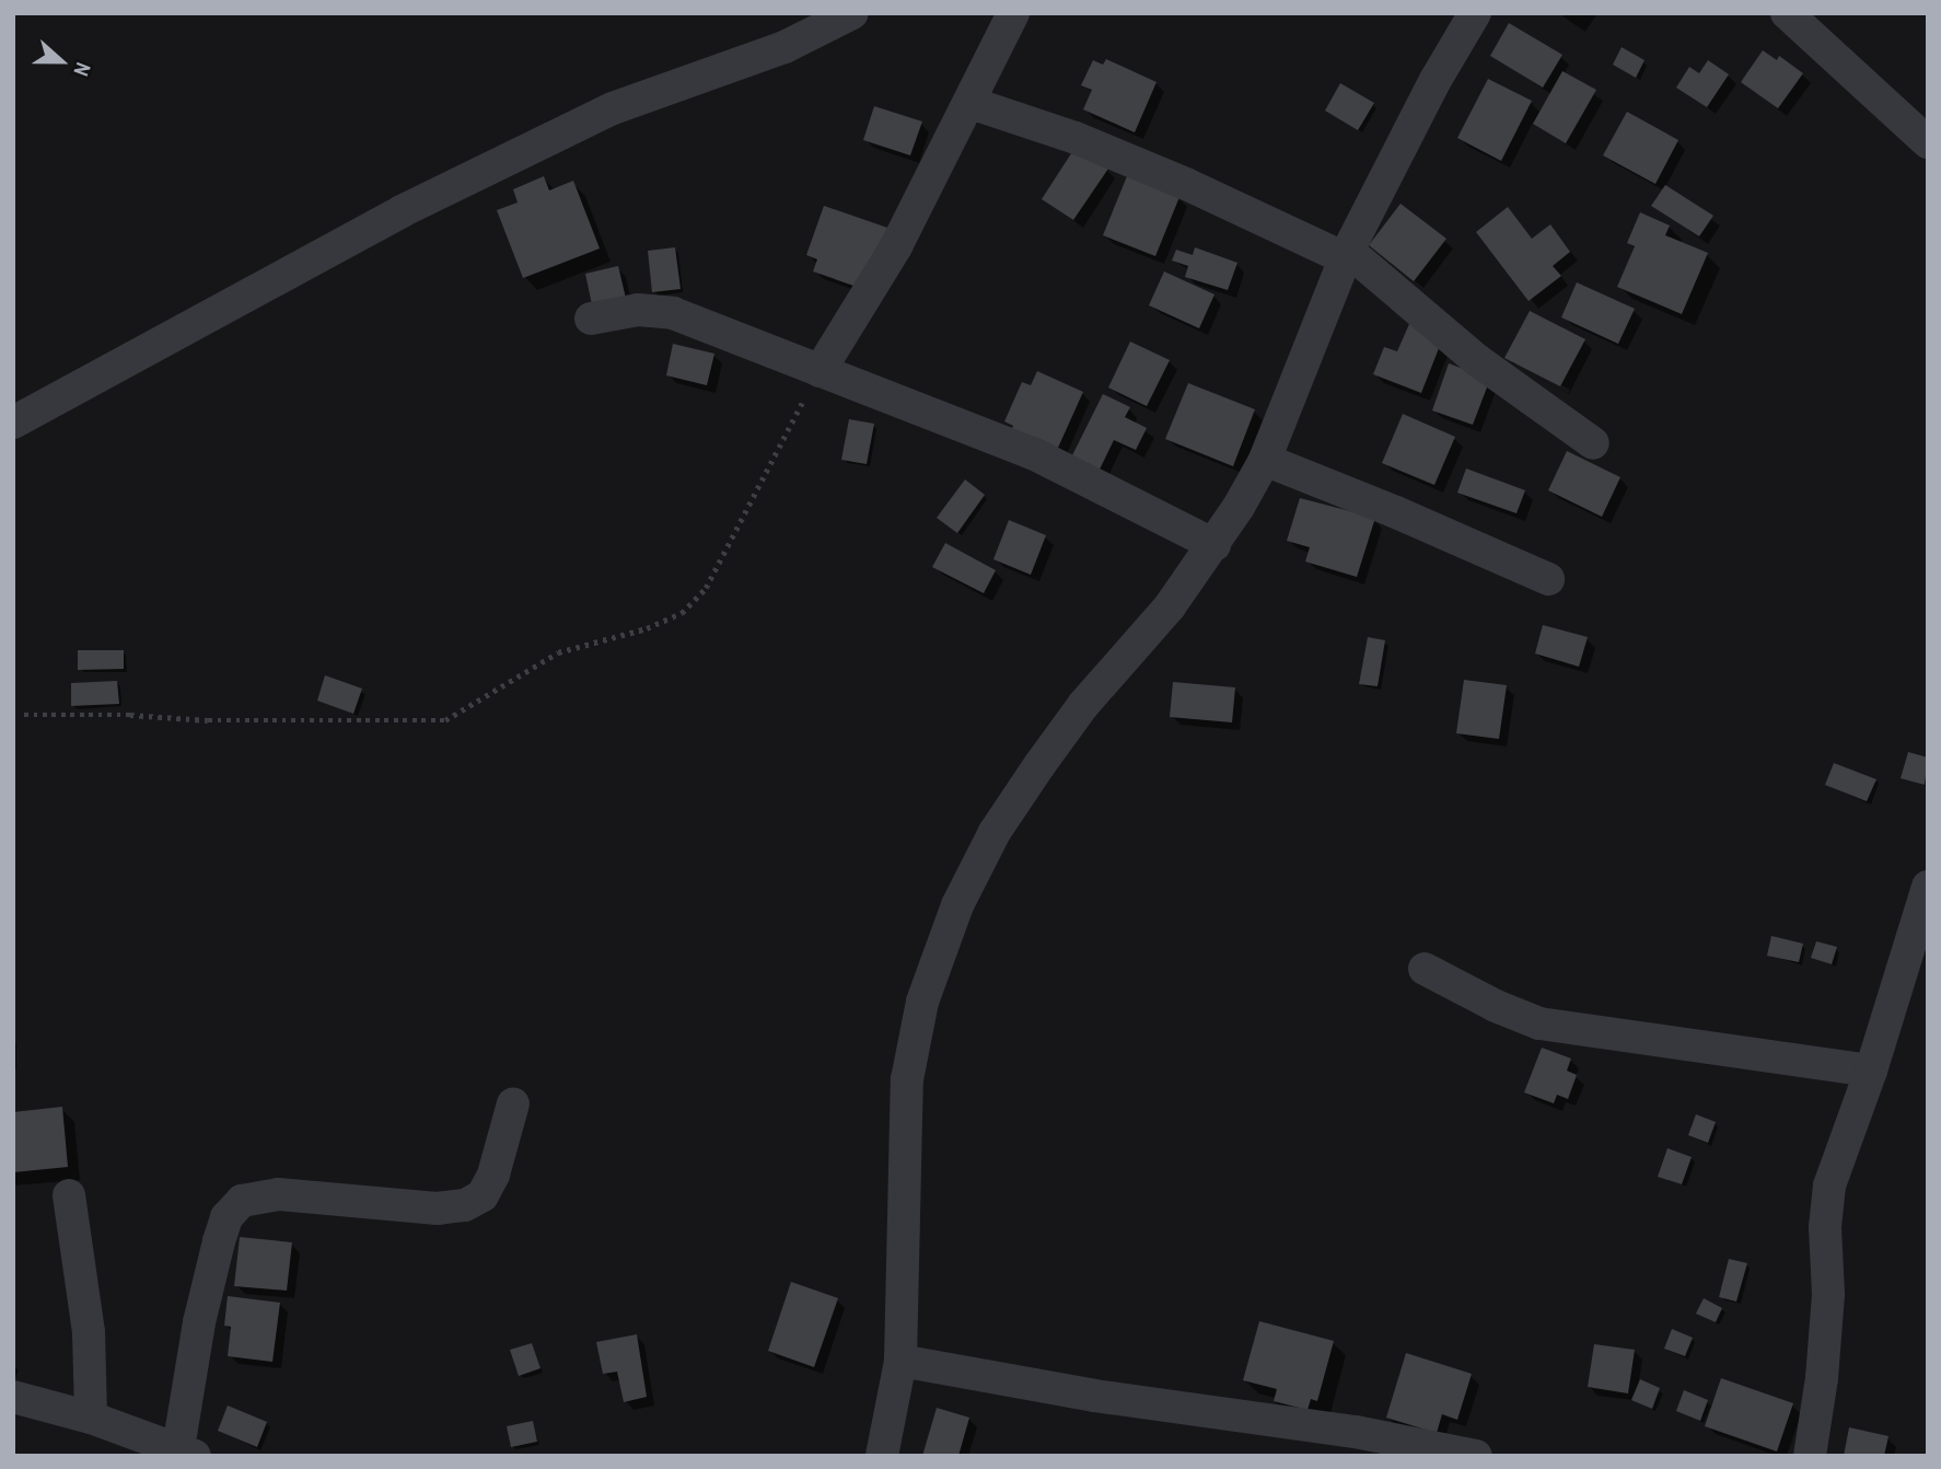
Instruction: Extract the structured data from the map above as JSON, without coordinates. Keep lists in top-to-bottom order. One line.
{"north":"right"}
